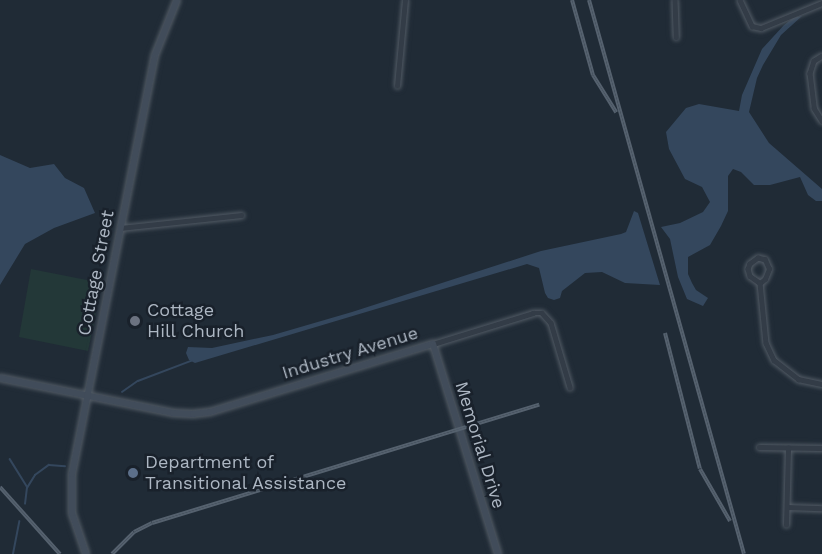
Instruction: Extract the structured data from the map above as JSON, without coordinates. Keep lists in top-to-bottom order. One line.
{"streets":{"street":["Cottage Street","Industry Avenue","Memorial Drive"]},"crossings":[["Cottage Street","Industry Avenue"],["Industry Avenue","Memorial Drive"]],"places":["Cottage Hill Church","Department of Transitional Assistance"]}
